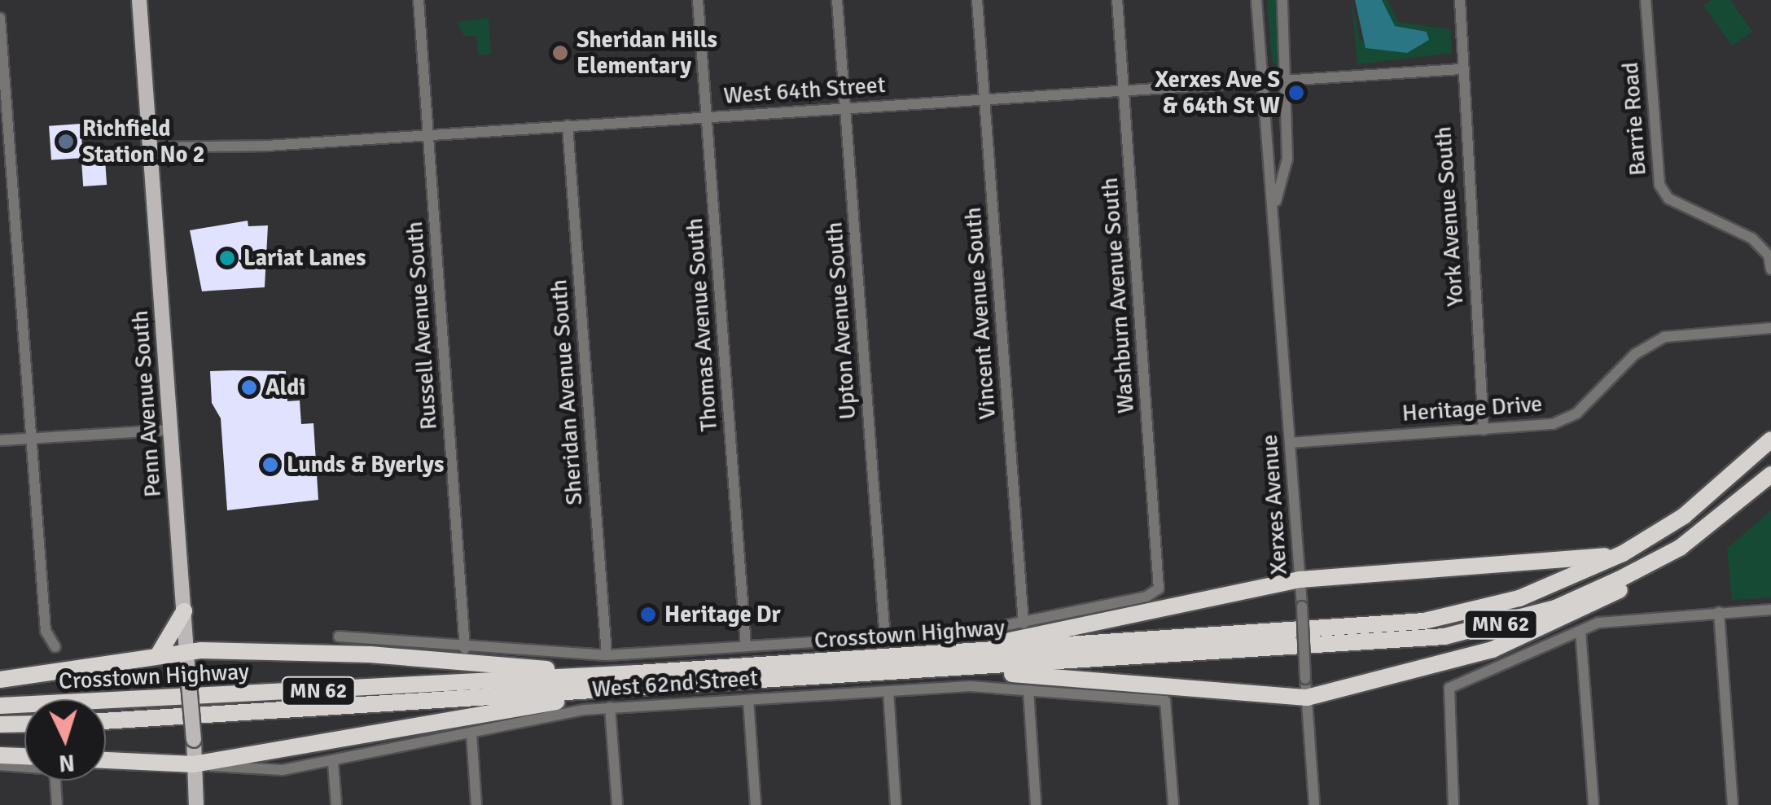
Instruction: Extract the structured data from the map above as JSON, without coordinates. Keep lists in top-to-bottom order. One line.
{"streets":{"highway":["MN 62","Crosstown Highway"],"main road":["Penn Avenue South"],"street":["West 64th Street","Barrie Road","York Avenue South","Washburn Avenue South","Vincent Avenue South","Upton Avenue South","Thomas Avenue South","Russell Avenue South","Sheridan Avenue South","Heritage Drive","Xerxes Avenue","West 62nd Street"]},"crossings":[["West 64th Street","York Avenue South"],["West 64th Street","Washburn Avenue South"],["West 64th Street","Vincent Avenue South"],["West 64th Street","Upton Avenue South"],["West 64th Street","Thomas Avenue South"],["West 64th Street","Russell Avenue South"],["West 64th Street","Sheridan Avenue South"],["West 64th Street","Penn Avenue South"],["West 64th Street","Xerxes Avenue"],["York Avenue South","Heritage Drive"],["Washburn Avenue South","West 62nd Street"],["Vincent Avenue South","West 62nd Street"],["Upton Avenue South","West 62nd Street"],["Thomas Avenue South","West 62nd Street"],["Russell Avenue South","West 62nd Street"],["Sheridan Avenue South","West 62nd Street"],["Penn Avenue South","West 62nd Street"],["Heritage Drive","Xerxes Avenue"]],"places":["Sheridan Hills Elementary","Xerxes Ave S & 64th St W","Richfield Station No 2","Lariat Lanes","Aldi","Lunds & Byerlys","Heritage Dr"],"north":"bottom"}
